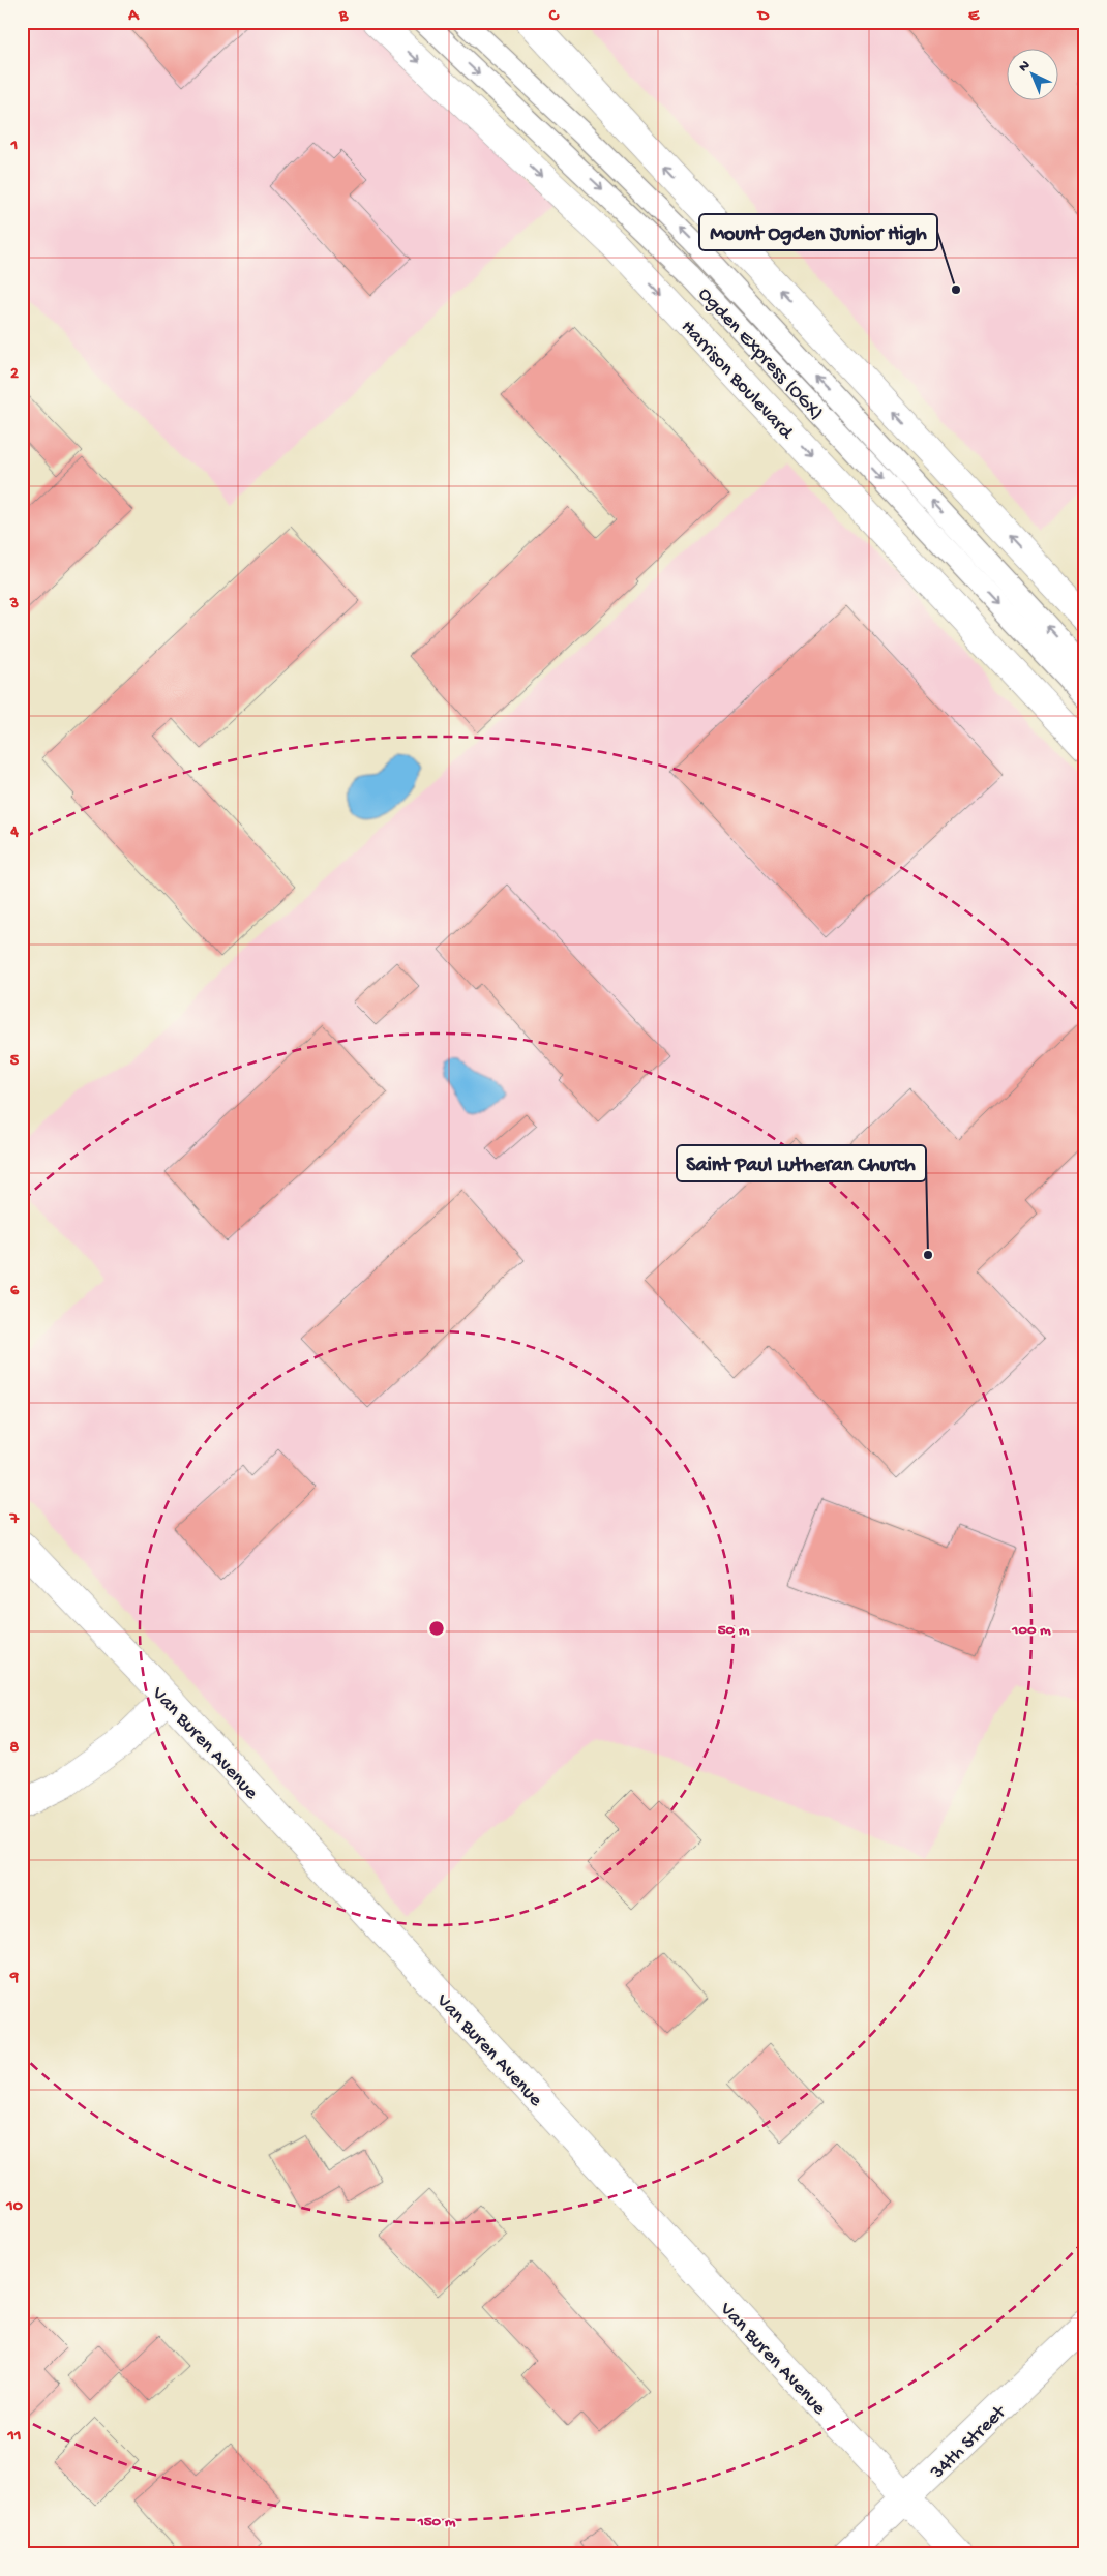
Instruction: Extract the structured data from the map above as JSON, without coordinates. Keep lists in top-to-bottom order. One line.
{"streets":{"street":["Harrison Boulevard","Van Buren Avenue","34th Street"],"lane":["Ogden Express (OGX)"]},"crossings":[["Van Buren Avenue","34th Street"]],"places":["Mount Ogden Junior High","Saint Paul Lutheran Church"],"north":"top left","grid":{"columns":["A","B","C","D","E"],"rows":["1","2","3","4","5","6","7","8","9","10","11"]},"rings":["50 m","100 m","150 m"]}
